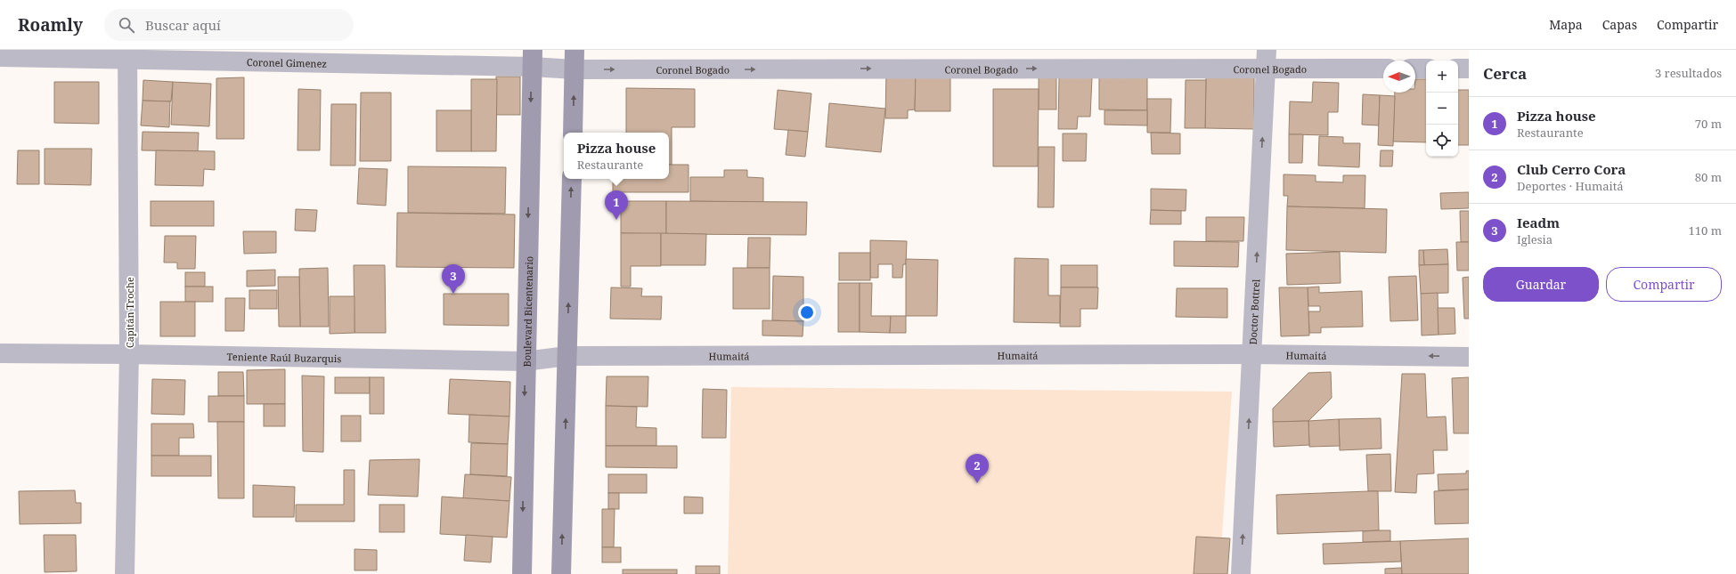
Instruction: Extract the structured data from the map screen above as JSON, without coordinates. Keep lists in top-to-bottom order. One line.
{"streets":{"main road":["Boulevard Bicentenario"],"street":["Coronel Gimenez","Coronel Bogado","Doctor Bottrel","Capitán Troche","Humaitá","Teniente Raúl Buzarquis"]},"crossings":[["Coronel Gimenez","Coronel Bogado"],["Coronel Gimenez","Boulevard Bicentenario"],["Coronel Gimenez","Capitán Troche"],["Coronel Bogado","Doctor Bottrel"],["Boulevard Bicentenario","Teniente Raúl Buzarquis"],["Doctor Bottrel","Humaitá"],["Capitán Troche","Teniente Raúl Buzarquis"],["Humaitá","Teniente Raúl Buzarquis"]],"one_way":["Coronel Bogado","Doctor Bottrel"],"north":"left","page":{"header":"Roamly","search":"Buscar aquí","nav":["Mapa","Capas","Compartir"],"heading":["Cerca","3 resultados"],"map_buttons":["+","−"],"list":[{"mark":"1","name":"Pizza house","note":"Restaurante","value":"70 m"},{"mark":"2","name":"Club Cerro Cora","note":"Deportes · Humaitá","value":"80 m"},{"mark":"3","name":"Ieadm","note":"Iglesia","value":"110 m"}],"popup":["Pizza house","Restaurante"],"pins":["1","3","2"],"buttons":["Guardar","Compartir"]}}
